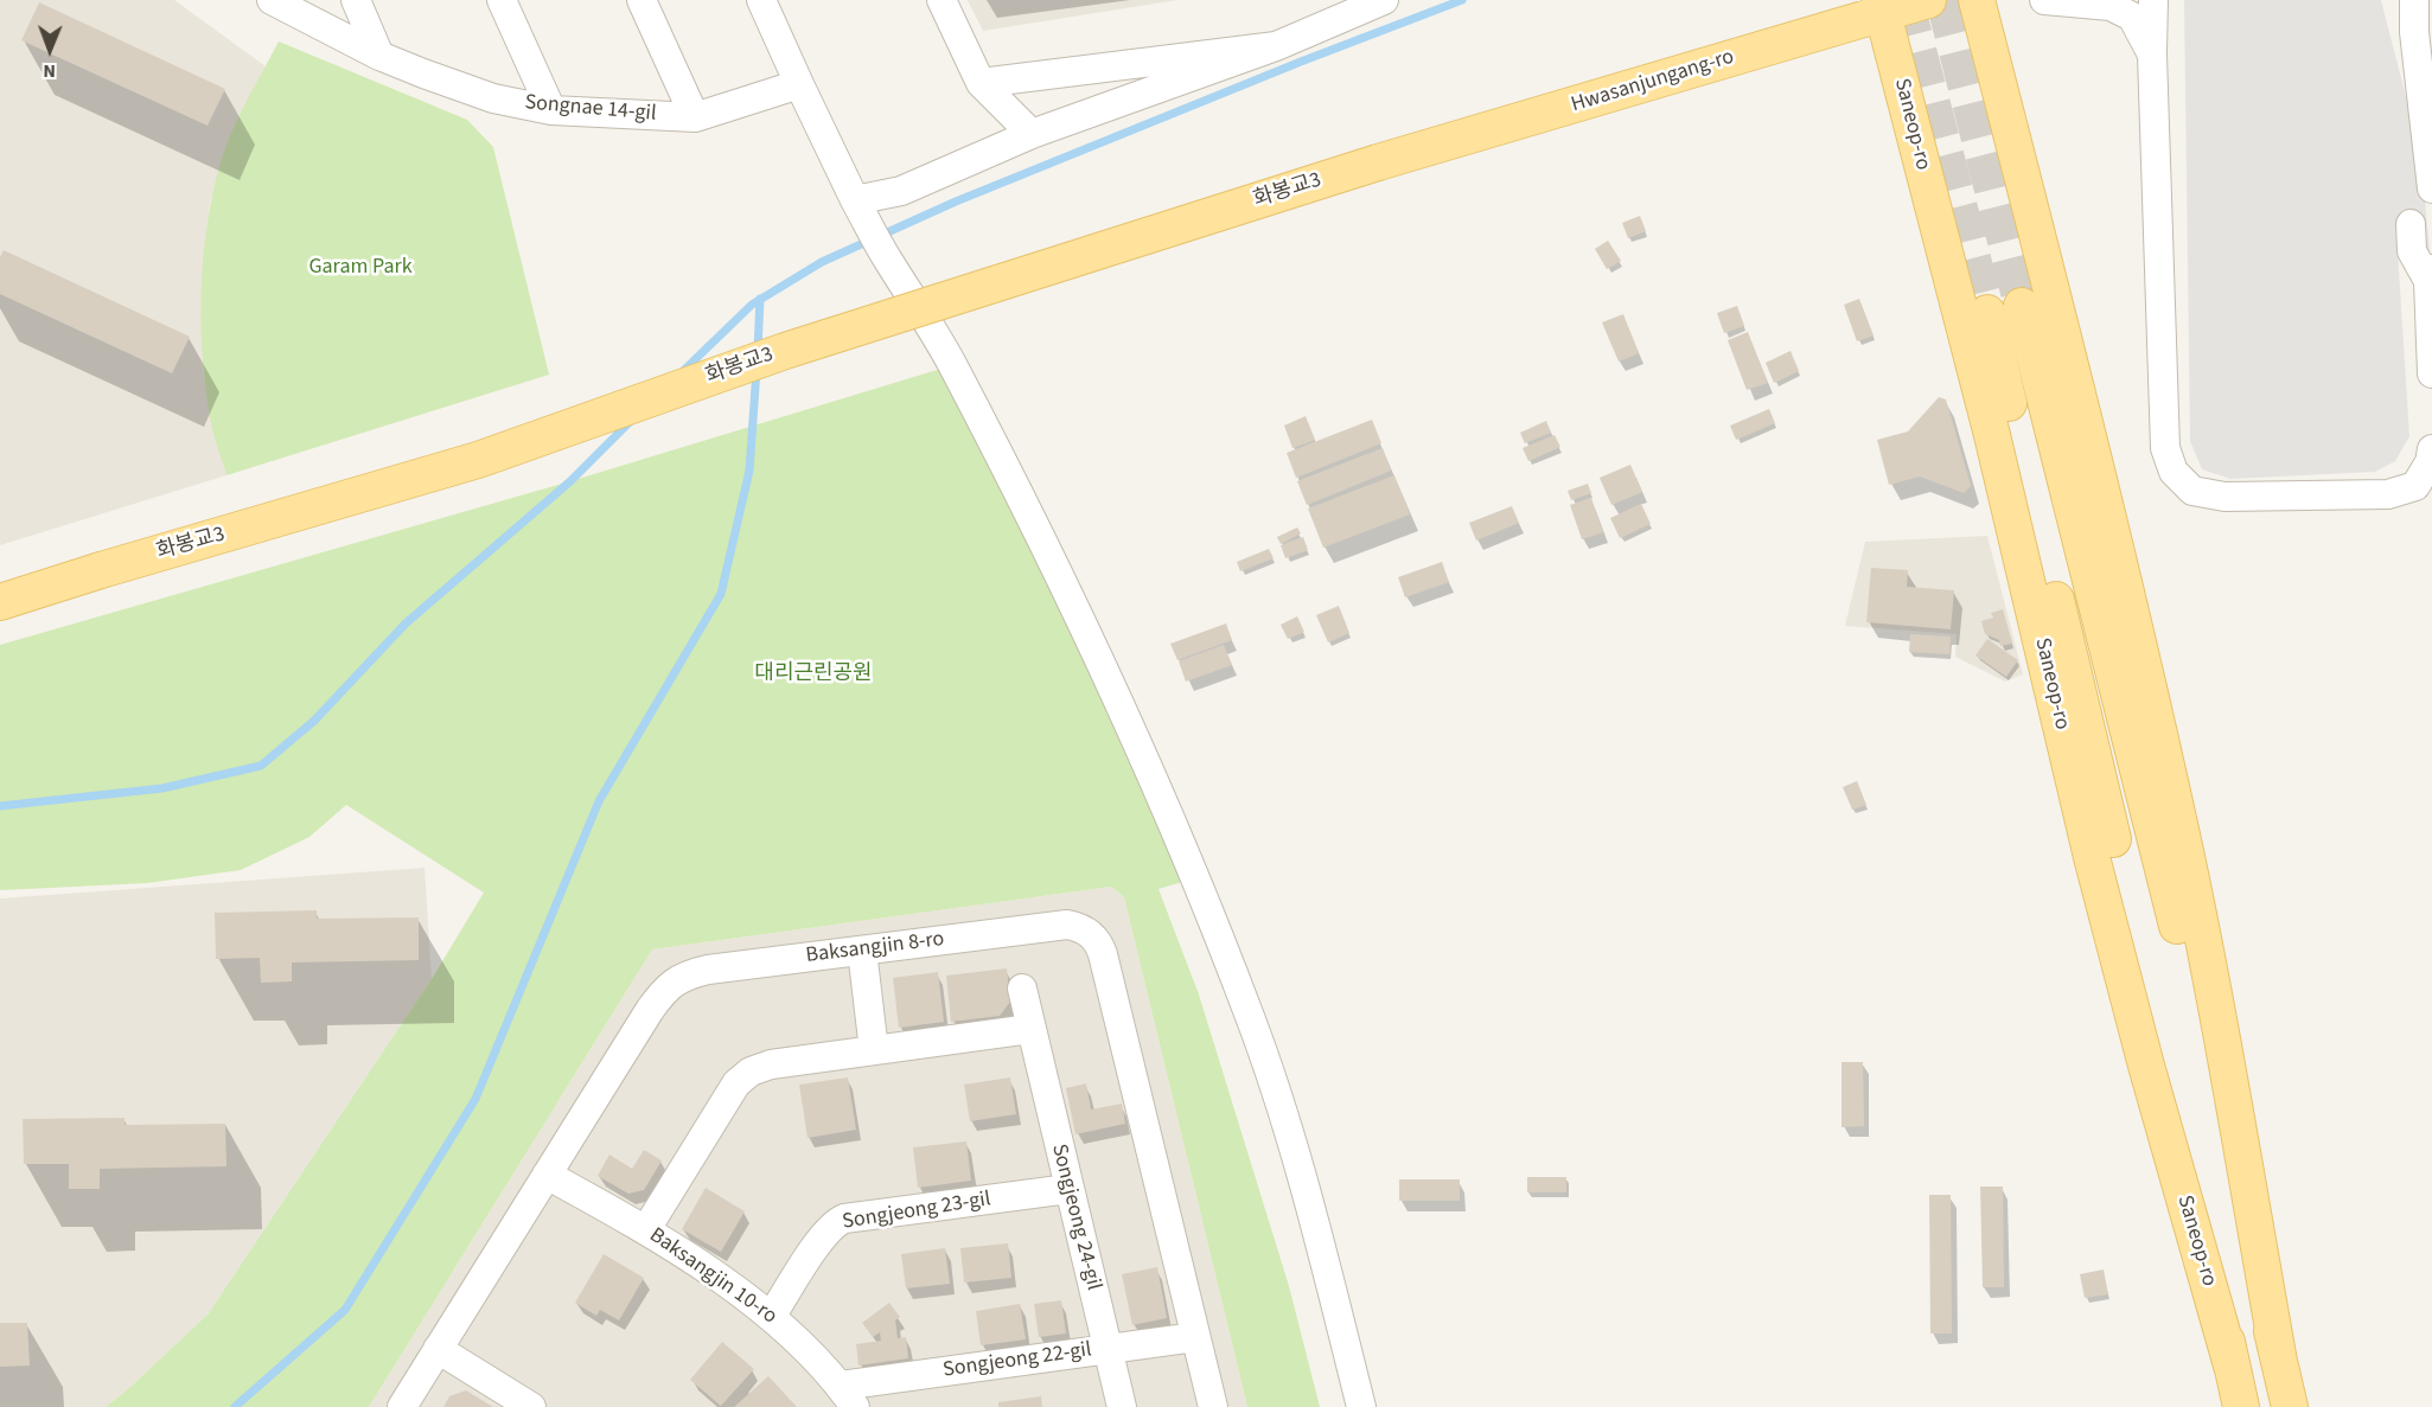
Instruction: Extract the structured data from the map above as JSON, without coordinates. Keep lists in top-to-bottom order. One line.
{"streets":{"main road":["Hwasanjungang-ro","Saneop-ro","화봉교3"],"street":["Songnae 14-gil","Baksangjin 8-ro","Songjeong 23-gil","Songjeong 24-gil","Baksangjin 10-ro","Songjeong 22-gil"]},"crossings":[["Hwasanjungang-ro","Saneop-ro"],["Hwasanjungang-ro","화봉교3"],["Baksangjin 8-ro","Baksangjin 10-ro"],["Baksangjin 8-ro","Songjeong 22-gil"],["Songjeong 23-gil","Songjeong 24-gil"],["Songjeong 23-gil","Baksangjin 10-ro"],["Songjeong 24-gil","Songjeong 22-gil"],["Baksangjin 10-ro","Songjeong 22-gil"]],"parks":["Garam Park","대리근린공원"],"north":"bottom"}
